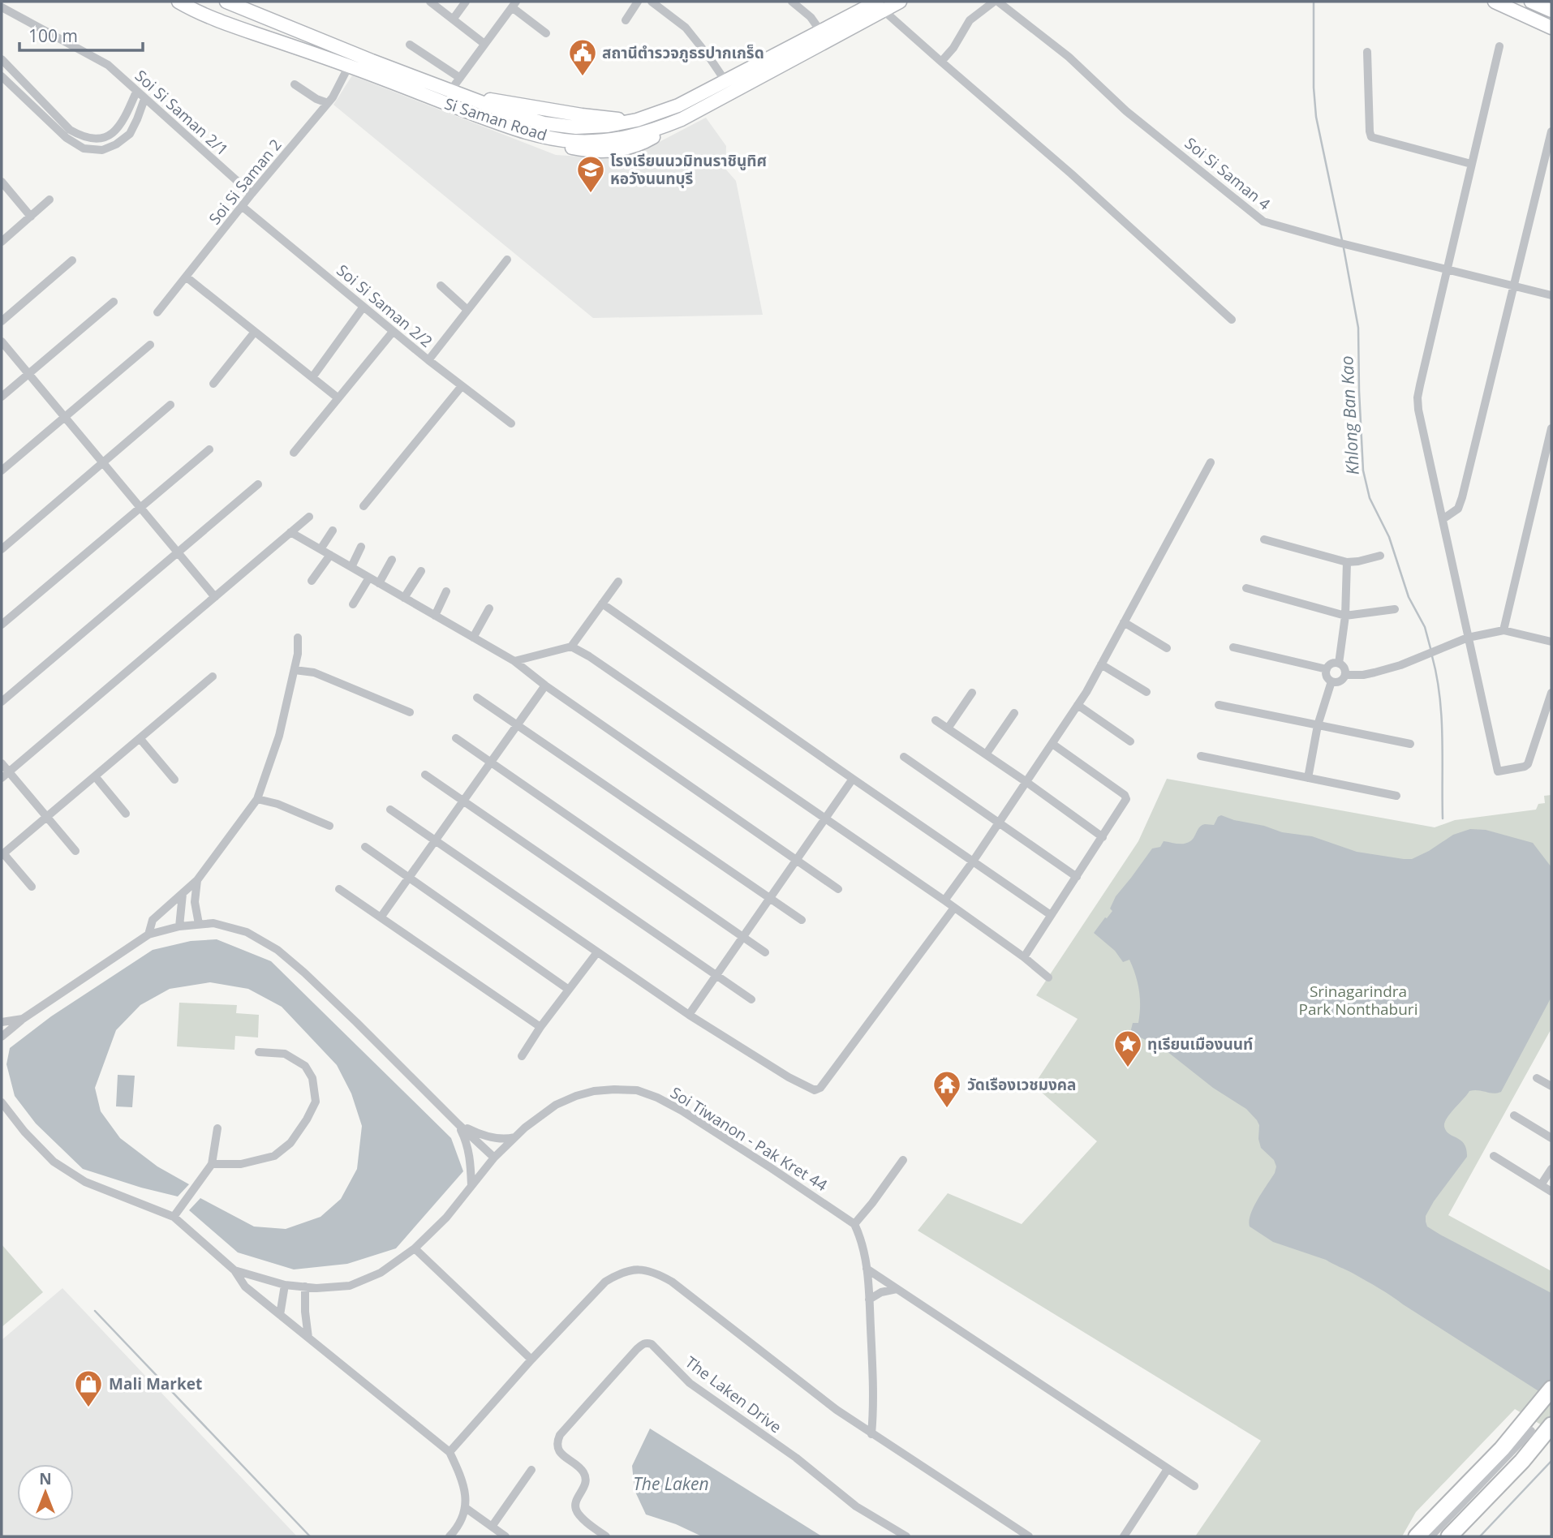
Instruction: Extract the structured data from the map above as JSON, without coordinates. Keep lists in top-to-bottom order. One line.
{"streets":{"main road":["Si Saman Road"],"street":["Soi Si Saman 2/1","Soi Si Saman 4","Soi Si Saman 2","Soi Si Saman 2/2","Soi Tiwanon - Pak Kret 44","The Laken Drive"]},"crossings":[["Soi Si Saman 2/1","Soi Si Saman 2"],["Si Saman Road","Soi Si Saman 2"],["Soi Si Saman 2","Soi Si Saman 2/2"]],"water":["Khlong Ban Kao","The Laken"],"parks":["Srinagarindra Park Nonthaburi"],"places":{"public building":["สถานีตำรวจภูธรปากเกร็ด"],"school or university":["โรงเรียนนวมิทนราชินูทิศ หอวังนนทบุรี"],"place":["ทุเรียนเมืองนนท์"],"temple":["วัดเรืองเวชมงคล"],"shop":["Mali Market"]},"scale_bar":"100 m","north":"top"}
